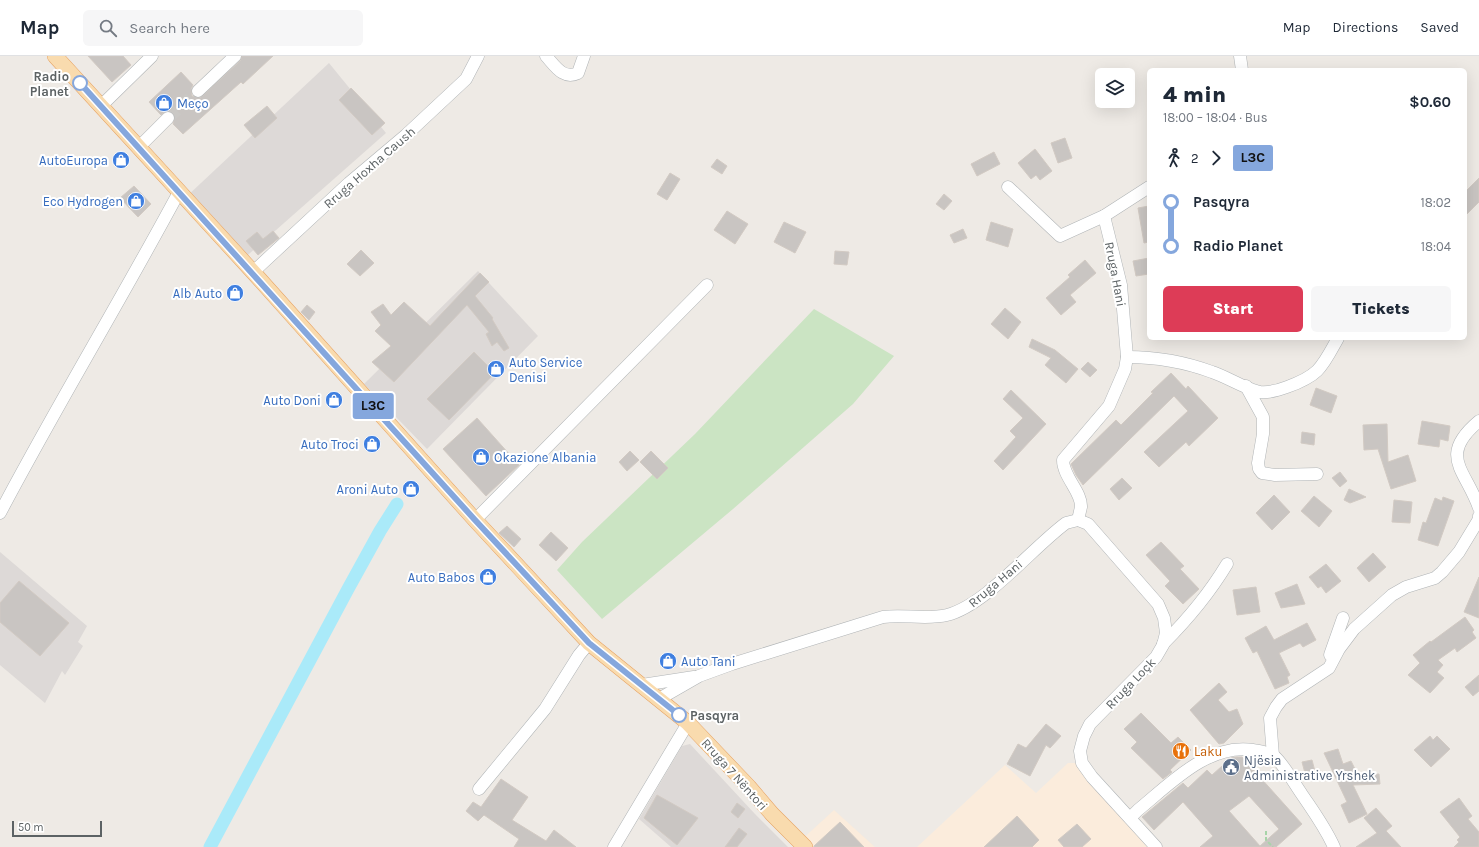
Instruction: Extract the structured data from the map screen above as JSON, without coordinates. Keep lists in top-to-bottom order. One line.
{"streets":{"main road":["Rruga 7 Nëntori"],"street":["Rruga Hoxha Caush","Rruga Hani","Rruga Loçk"]},"crossings":[["Rruga Hoxha Caush","Rruga 7 Nëntori"],["Rruga Hani","Rruga Loçk"],["Rruga Hani","Rruga 7 Nëntori"]],"places":{"other":["Radio Planet","Pasqyra"],"shop":["Meço","AutoEuropa","Eco Hydrogen","Alb Auto","Auto Service Denisi","Auto Doni","Auto Troci","Okazione Albania","Aroni Auto","Auto Babos","Auto Tani"],"restaurant":["Laku"],"public building":["Njësia Administrative Yrshek"]},"lines":["bus line L3C"],"scale_bar":"50 m","page":{"header":"Map","search":"Search here","nav":["Map","Directions","Saved"],"on_map":"L3C","heading":["4 min","18:00 – 18:04 · Bus","$0.60"],"legs":["2","L3C"],"list":[{"name":"Pasqyra","value":"18:02"},{"name":"Radio Planet","value":"18:04"}],"buttons":["Start","Tickets"],"scale":"50 m"}}
